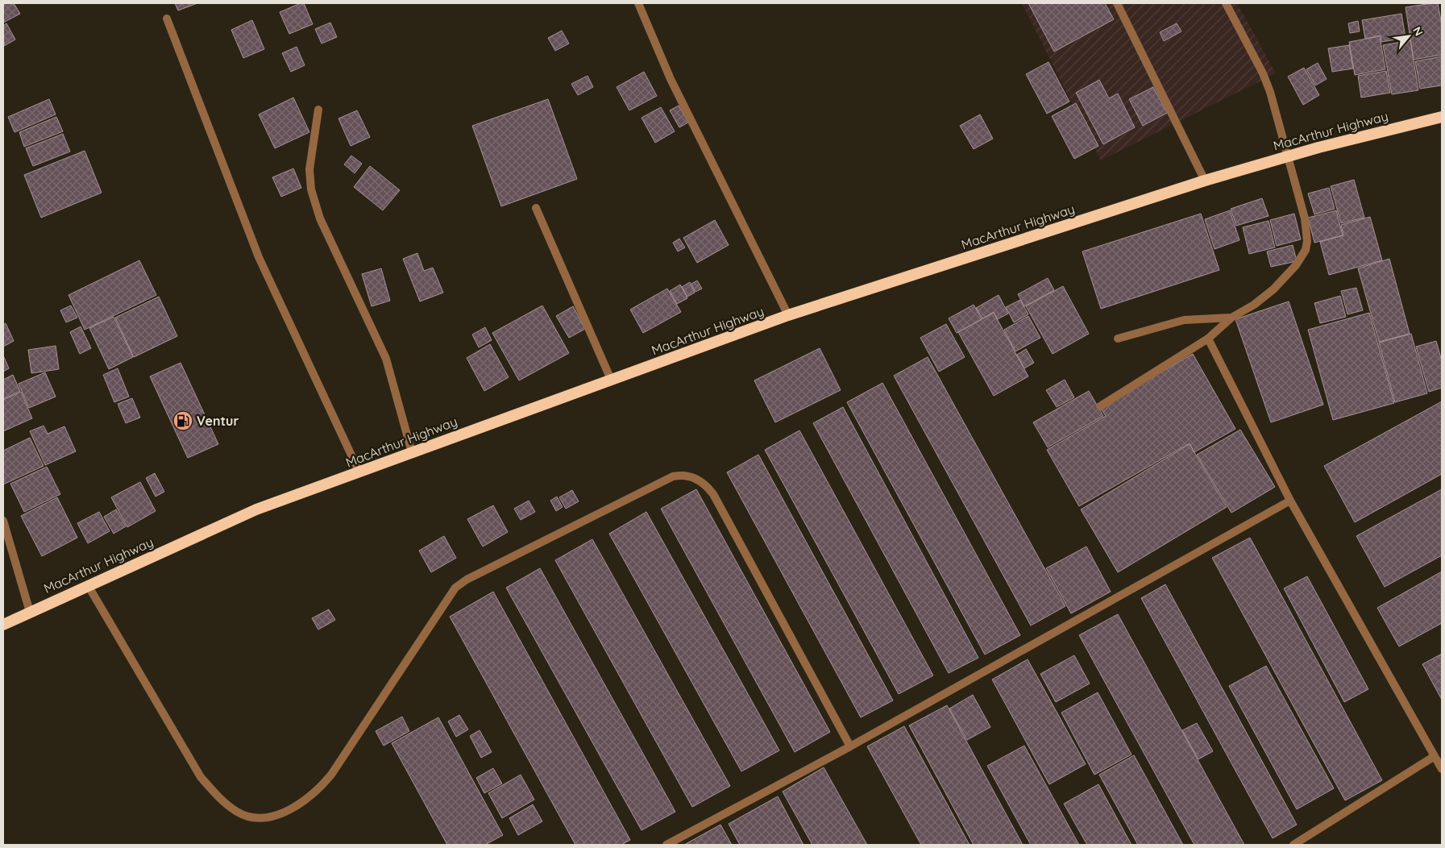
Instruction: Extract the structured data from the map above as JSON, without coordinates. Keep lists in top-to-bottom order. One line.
{"streets":{"highway":["MacArthur Highway"]},"places":{"fuel station":["Ventur"]},"north":"top right"}
